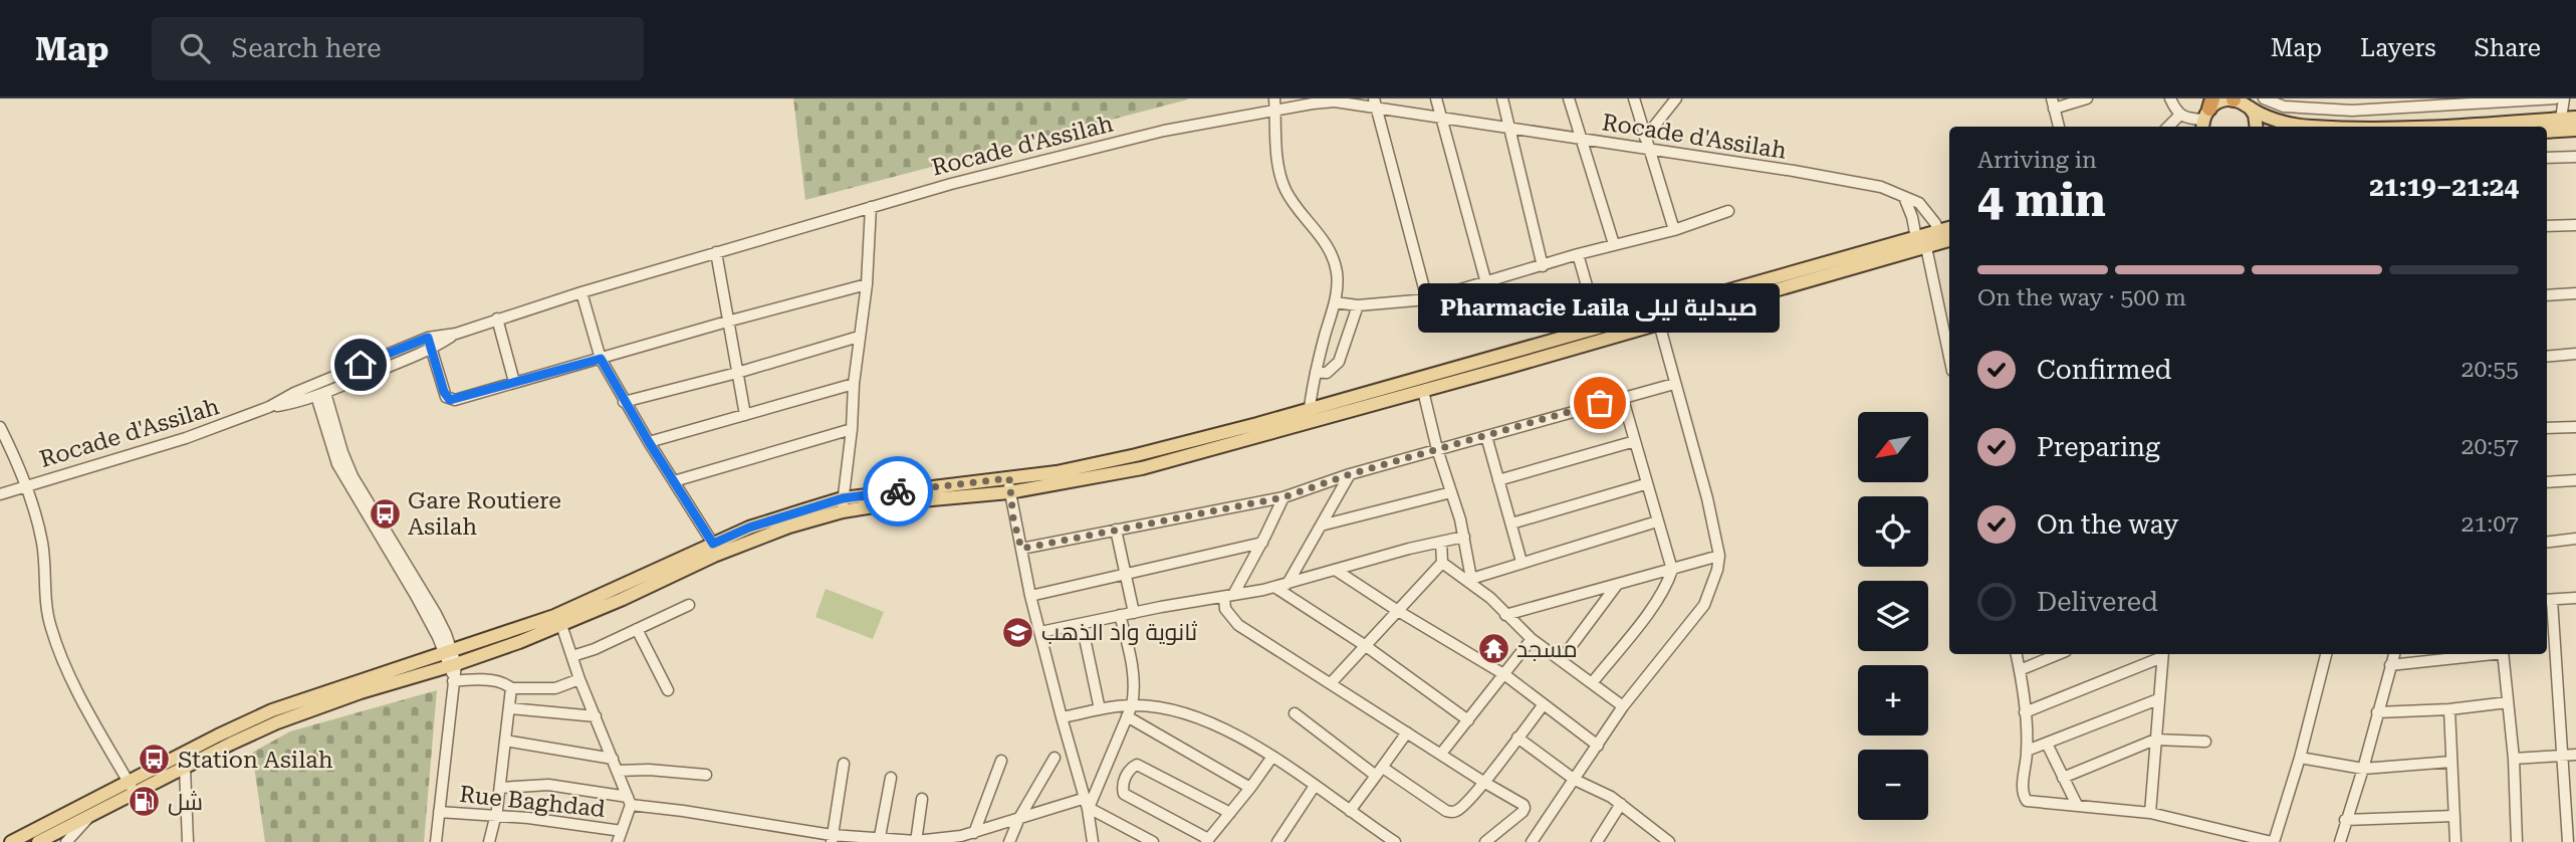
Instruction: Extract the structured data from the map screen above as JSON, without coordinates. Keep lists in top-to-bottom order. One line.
{"streets":{"street":["Rocade d'Assilah","Rue Baghdad"]},"places":{"other":["Pharmacie Laila صيدلية ليلى"],"bus stop":["Gare Routiere Asilah","Station Asilah"],"school or university":["ثانوية واد الذهب"],"temple":["مسجد"],"fuel station":["شل"]},"north":"bottom left","page":{"header":"Map","search":"Search here","nav":["Map","Layers","Share"],"heading":["4 min","Arriving in","21:19–21:24"],"bar":"On the way · 500 m","bubble":"Pharmacie Laila صيدلية ليلى","list":[["Confirmed","20:55"],["Preparing","20:57"],["On the way","21:07"],"Delivered"],"map_buttons":["+","−"]}}
